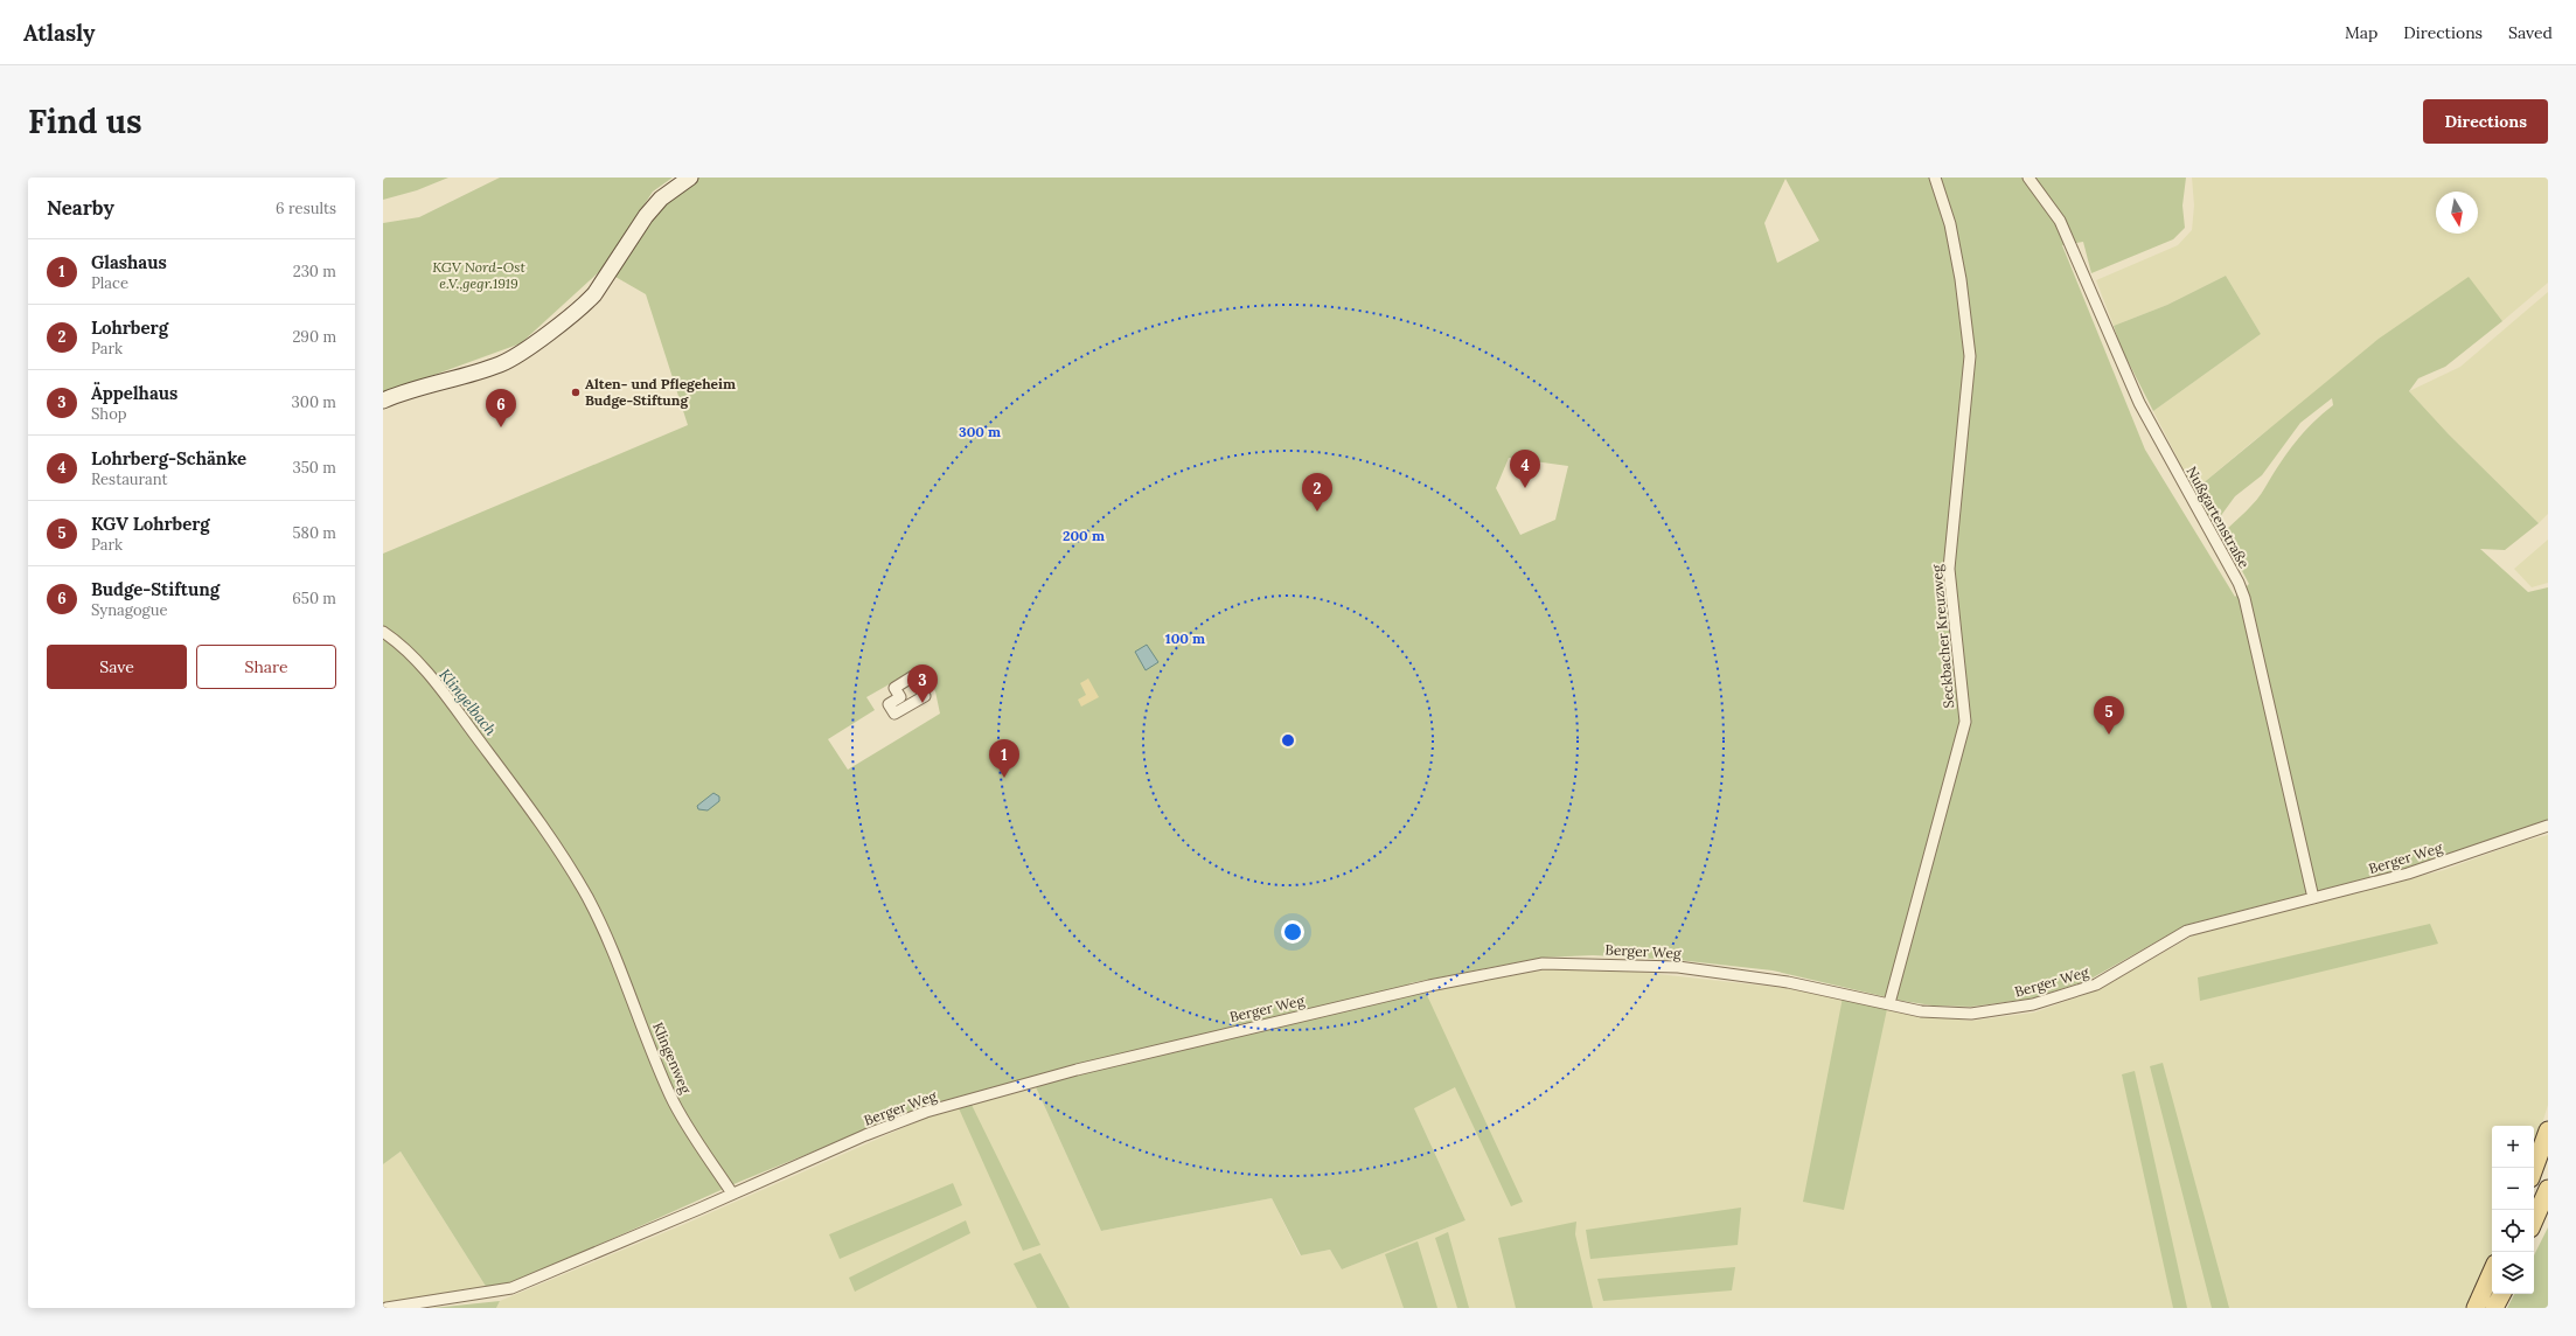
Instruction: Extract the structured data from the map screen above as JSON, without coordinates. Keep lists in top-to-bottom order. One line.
{"streets":{"street":["Nußgartenstraße","Seckbacher Kreuzweg","Berger Weg","Klingenweg"]},"crossings":[["Nußgartenstraße","Berger Weg"],["Seckbacher Kreuzweg","Berger Weg"],["Berger Weg","Klingenweg"]],"water":["Klingelbach"],"parks":["KGV Nord-Ost e.V.,gegr.1919"],"places":["Alten- und Pflegeheim Budge-Stiftung"],"north":"bottom","page":{"header":"Atlasly","nav":["Map","Directions","Saved"],"buttons":["Directions",["Save","Share"]],"title":"Find us","heading":["Nearby","6 results"],"list":[{"mark":"1","name":"Glashaus","note":"Place","value":"230 m"},{"mark":"2","name":"Lohrberg","note":"Park","value":"290 m"},{"mark":"3","name":"Äppelhaus","note":"Shop","value":"300 m"},{"mark":"4","name":"Lohrberg-Schänke","note":"Restaurant","value":"350 m"},{"mark":"5","name":"KGV Lohrberg","note":"Park","value":"580 m"},{"mark":"6","name":"Budge-Stiftung","note":"Synagogue","value":"650 m"}],"pins":["6","4","2","3","5","1"],"map_buttons":["+","−"]},"rings":["300 m","200 m","100 m"]}
